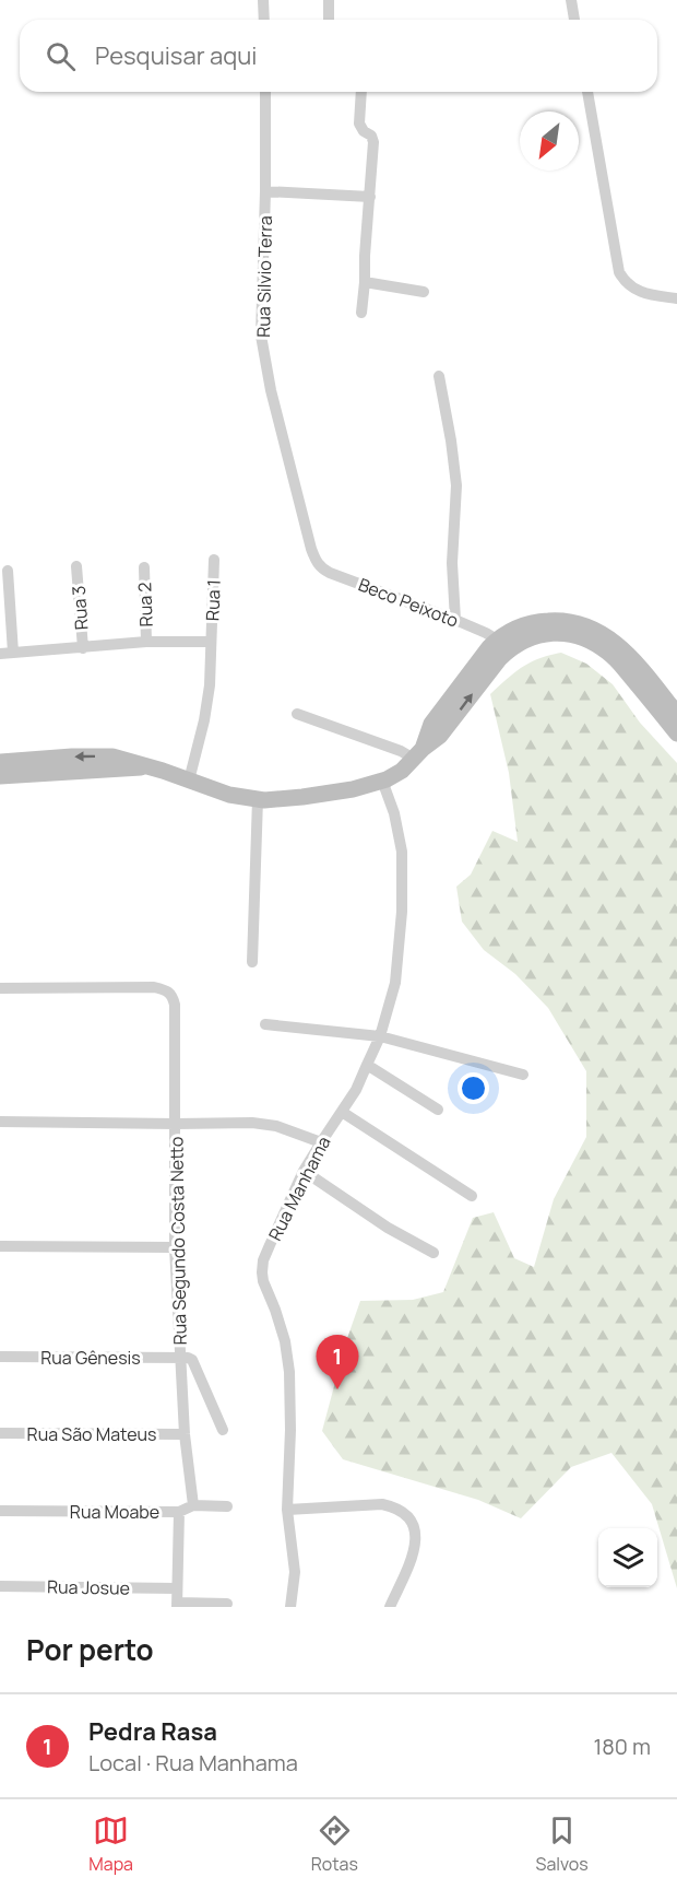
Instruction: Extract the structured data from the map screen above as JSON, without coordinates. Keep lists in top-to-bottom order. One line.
{"streets":{"street":["Rua Silvio Terra","Rua 1","Beco Peixoto","Rua 2","Rua 3","Rua Manhama","Rua Segundo Costa Netto","Rua Gênesis","Rua São Mateus","Rua Moabe","Rua Josue"]},"crossings":[["Rua Silvio Terra","Beco Peixoto"],["Rua Segundo Costa Netto","Rua Gênesis"],["Rua Segundo Costa Netto","Rua São Mateus"],["Rua Segundo Costa Netto","Rua Moabe"]],"north":"bottom left","page":{"search":"Pesquisar aqui","pins":"1","heading":"Por perto","list":[{"mark":"1","name":"Pedra Rasa","note":"Local · Rua Manhama","value":"180 m"}],"nav":["Mapa","Rotas","Salvos"]}}
